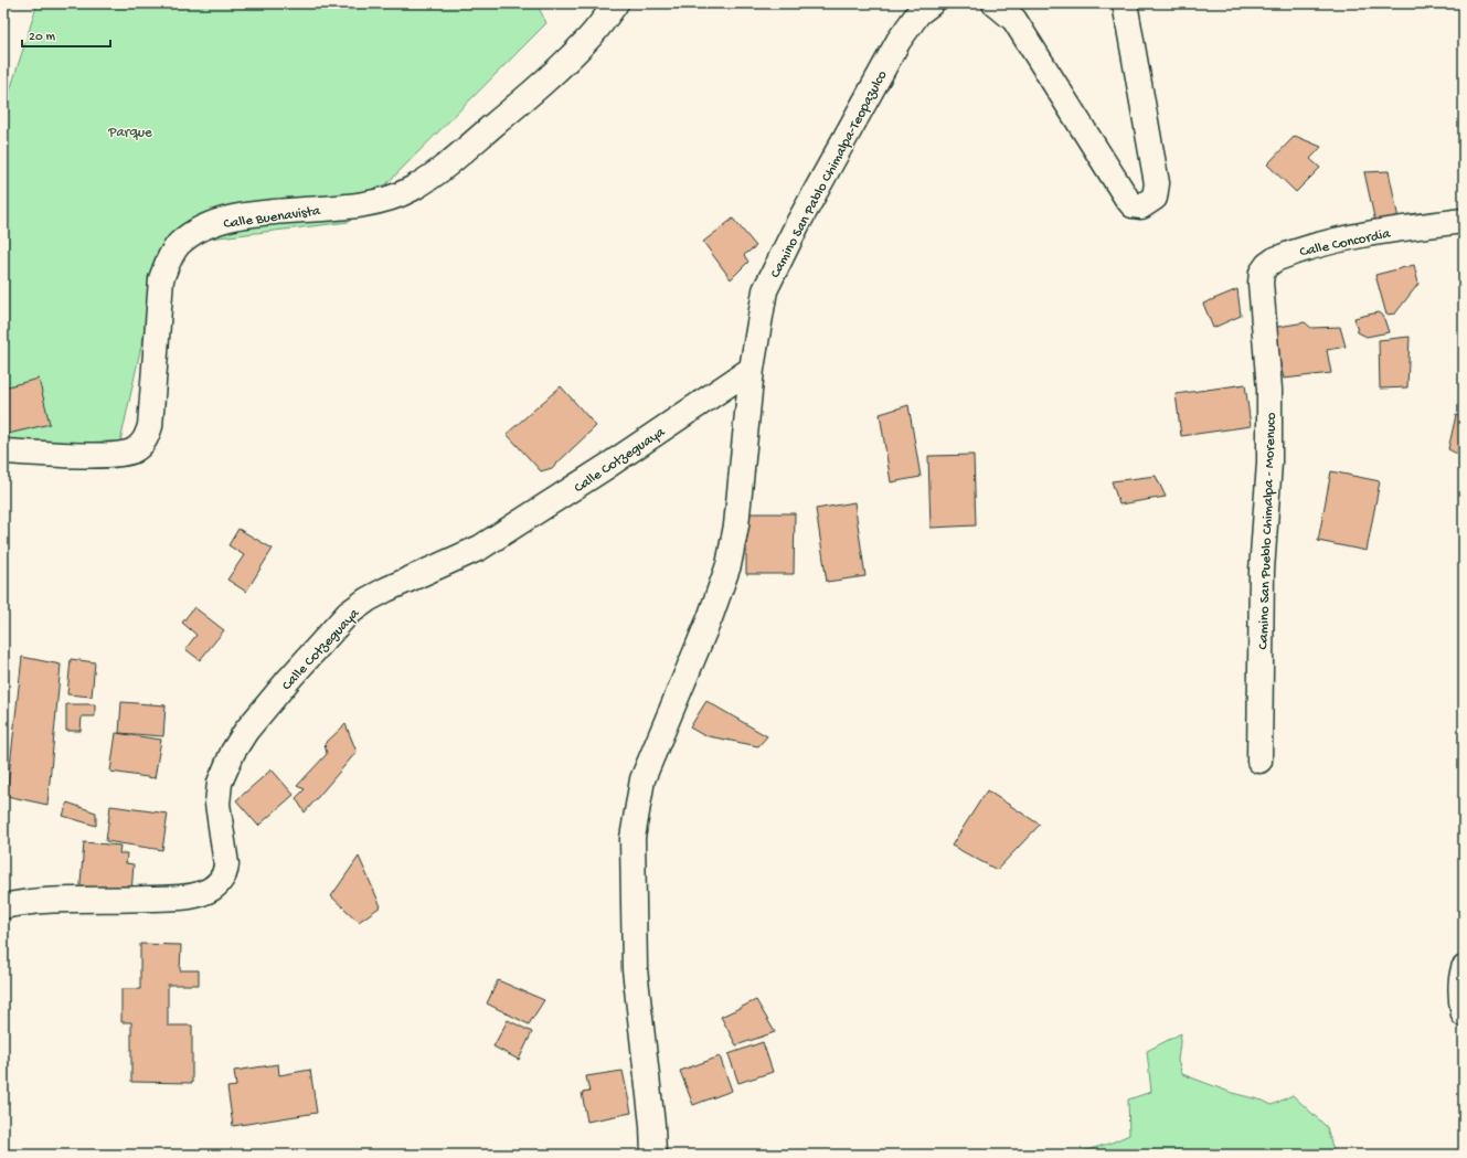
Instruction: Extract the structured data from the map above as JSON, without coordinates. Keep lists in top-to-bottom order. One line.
{"streets":{"street":["Camino San Pablo Chimalpa-Teopazulco","Calle Buenavista","Calle Concordia","Calle Cotzeguaya","Camino San Pueblo Chimalpa - Morenuco"]},"crossings":[["Camino San Pablo Chimalpa-Teopazulco","Calle Cotzeguaya"],["Calle Concordia","Camino San Pueblo Chimalpa - Morenuco"]],"parks":["Parque"],"scale_bar":"20 m"}
